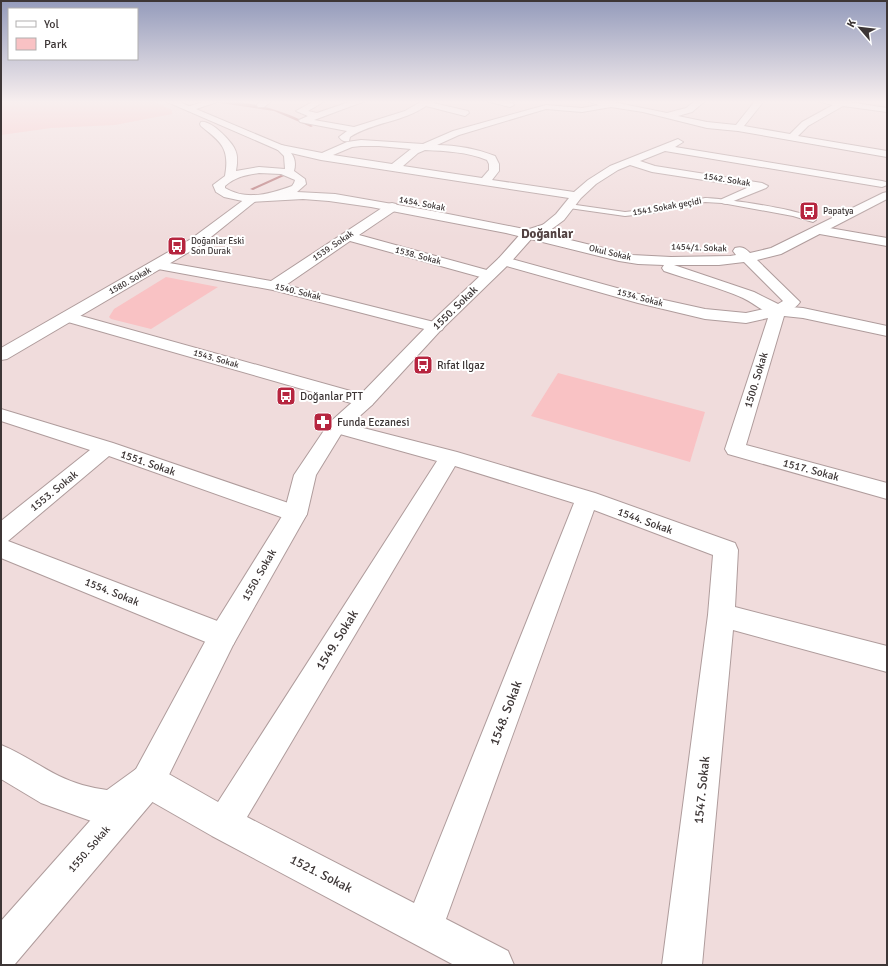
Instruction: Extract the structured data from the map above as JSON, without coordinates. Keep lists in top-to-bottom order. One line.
{"streets":{"street":["1542. Sokak","1454. Sokak","1539. Sokak","1454/1. Sokak","Okul Sokak","1538. Sokak","1580. Sokak","1540. Sokak","1534. Sokak","1550. Sokak","1543. Sokak","1500. Sokak","1551. Sokak","1517. Sokak","1553. Sokak","1544. Sokak","1554. Sokak","1549. Sokak","1548. Sokak","1547. Sokak","1521. Sokak"],"lane":["1541 Sokak geçidi"]},"crossings":[["1542. Sokak","1541 Sokak geçidi"],["1454. Sokak","1550. Sokak"],["1541 Sokak geçidi","Okul Sokak"],["1539. Sokak","Okul Sokak"],["1539. Sokak","1538. Sokak"],["1539. Sokak","1540. Sokak"],["1454/1. Sokak","Okul Sokak"],["Okul Sokak","1550. Sokak"],["1538. Sokak","1550. Sokak"],["1580. Sokak","1540. Sokak"],["1580. Sokak","1543. Sokak"],["1540. Sokak","1550. Sokak"],["1534. Sokak","1550. Sokak"],["1534. Sokak","1500. Sokak"],["1550. Sokak","1543. Sokak"],["1550. Sokak","1551. Sokak"],["1550. Sokak","1544. Sokak"],["1550. Sokak","1554. Sokak"],["1550. Sokak","1521. Sokak"],["1500. Sokak","1517. Sokak"],["1551. Sokak","1553. Sokak"],["1544. Sokak","1549. Sokak"],["1544. Sokak","1548. Sokak"],["1544. Sokak","1547. Sokak"],["1549. Sokak","1521. Sokak"],["1548. Sokak","1521. Sokak"]],"districts":["Doğanlar"],"places":{"bus stop":["Papatya","Doğanlar Eski Son Durak","Rıfat Ilgaz","Doğanlar PTT"],"pharmacy":["Funda Eczanesi"]},"legend":["Yol","Park"],"north":"top left"}
